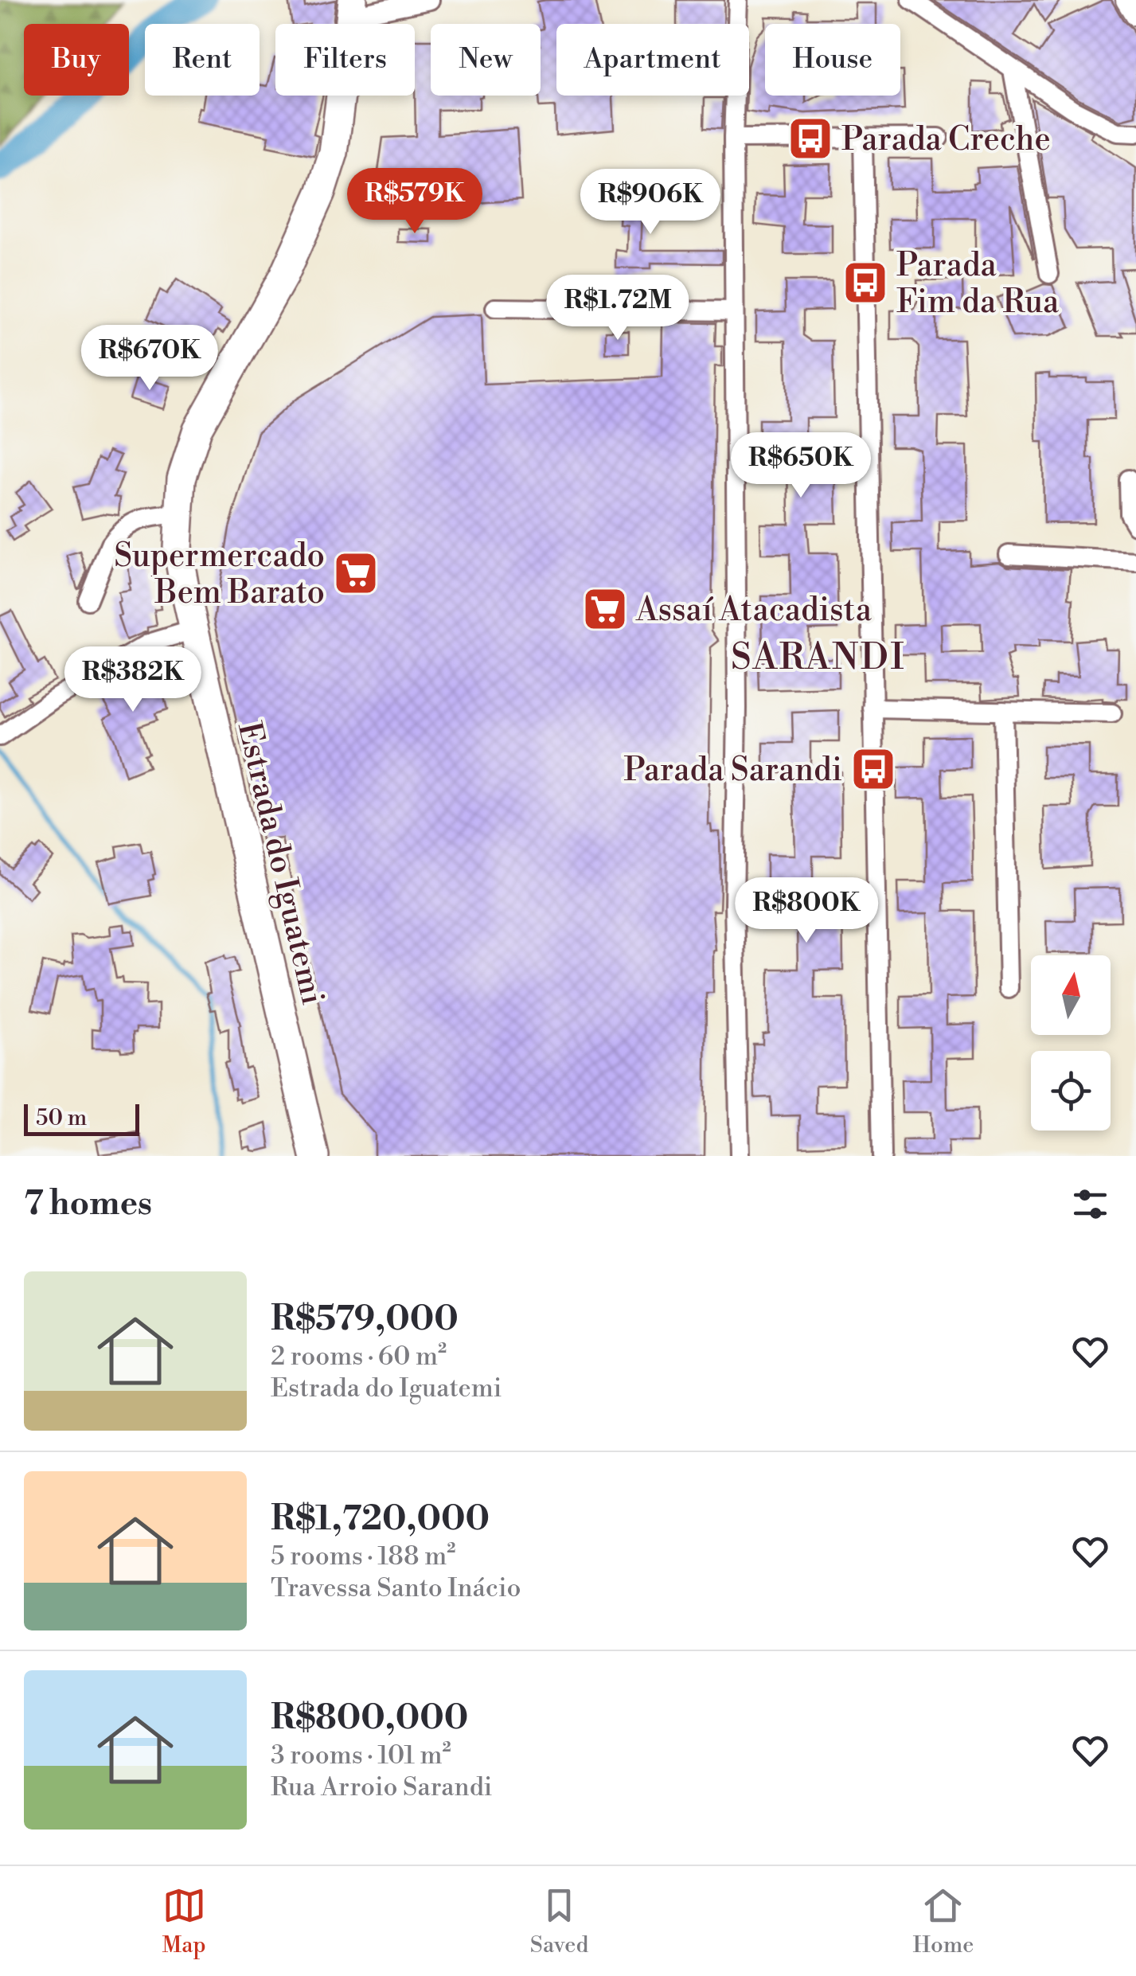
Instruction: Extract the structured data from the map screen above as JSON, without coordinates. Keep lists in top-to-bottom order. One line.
{"streets":{"main road":["Estrada do Iguatemi"]},"districts":["SARANDI"],"places":{"bus stop":["Parada Creche","Parada Fim da Rua","Parada Sarandi"],"supermarket":["Supermercado Bem Barato","Assaí Atacadista"]},"scale_bar":"50 m","north":"top","page":{"chip":["Buy","Rent","Filters","New","Apartment","House"],"price":["R$579K","R$906K","R$1.72M","R$670K","R$650K","R$382K","R$800K"],"scale":"50 m","heading":"7 homes","list":[{"name":"R$579,000","note":"2 rooms · 60 m² · Estrada do Iguatemi"},{"name":"R$1,720,000","note":"5 rooms · 188 m² · Travessa Santo Inácio"},{"name":"R$800,000","note":"3 rooms · 101 m² · Rua Arroio Sarandi"}],"tabs":["Map","Saved","Home"]}}
